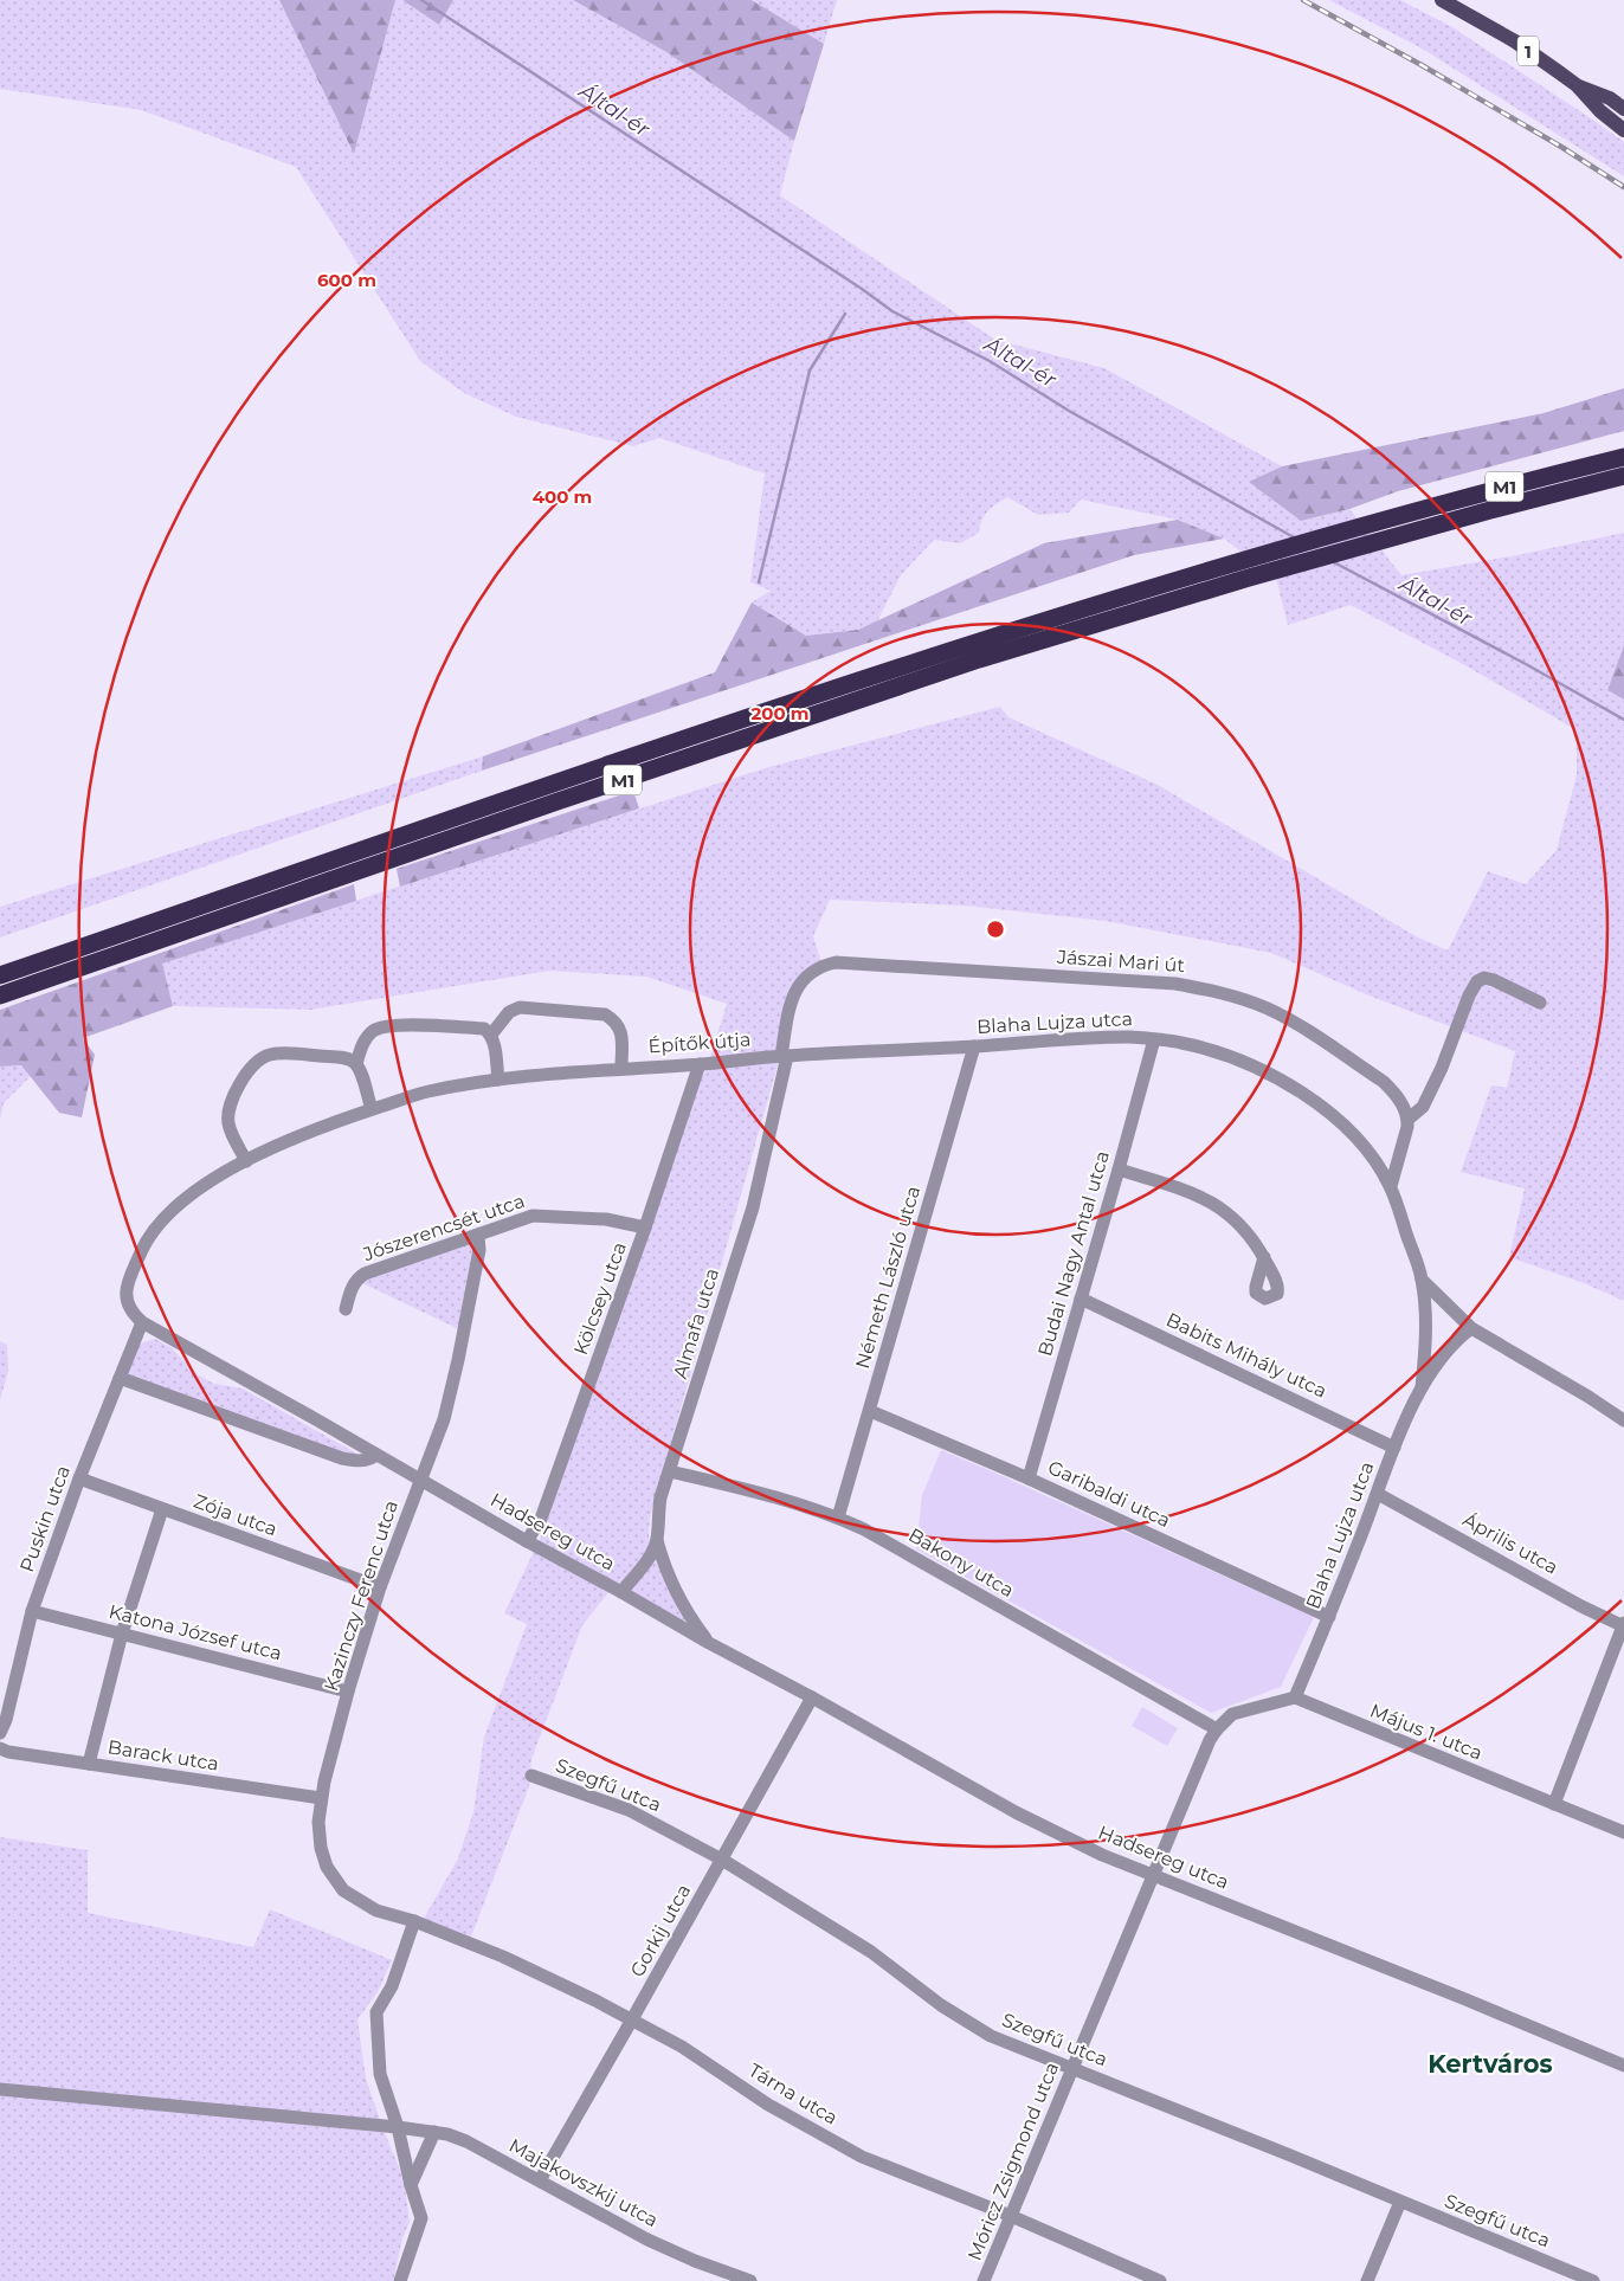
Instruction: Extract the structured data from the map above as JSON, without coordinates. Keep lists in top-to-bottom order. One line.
{"streets":{"highway":["M1"],"main road":["1"],"street":["Jászai Mari út","Blaha Lujza utca","Építők útja","Jószerencsét utca","Budai Nagy Antal utca","Németh László utca","Kölcsey utca","Almafa utca","Babits Mihály utca","Garibaldi utca","Zója utca","Puskin utca","Hadsereg utca","Április utca","Bakony utca","Kazinczy Ferenc utca","Katona József utca","Május 1. utca","Barack utca","Szegfű utca","Gorkij utca","Tárna utca","Móricz Zsigmond utca","Majakovszkij utca"]},"crossings":[["Jászai Mari út","Blaha Lujza utca"],["Jászai Mari út","Építők útja"],["Jászai Mari út","Almafa utca"],["Blaha Lujza utca","Építők útja"],["Blaha Lujza utca","Budai Nagy Antal utca"],["Blaha Lujza utca","Németh László utca"],["Blaha Lujza utca","Almafa utca"],["Blaha Lujza utca","Babits Mihály utca"],["Blaha Lujza utca","Garibaldi utca"],["Blaha Lujza utca","Április utca"],["Blaha Lujza utca","Május 1. utca"],["Építők útja","Kölcsey utca"],["Építők útja","Almafa utca"],["Építők útja","Puskin utca"],["Építők útja","Hadsereg utca"],["Jószerencsét utca","Kölcsey utca"],["Jószerencsét utca","Kazinczy Ferenc utca"],["Budai Nagy Antal utca","Babits Mihály utca"],["Budai Nagy Antal utca","Garibaldi utca"],["Németh László utca","Garibaldi utca"],["Németh László utca","Bakony utca"],["Kölcsey utca","Hadsereg utca"],["Almafa utca","Hadsereg utca"],["Almafa utca","Bakony utca"],["Zója utca","Puskin utca"],["Zója utca","Kazinczy Ferenc utca"],["Puskin utca","Hadsereg utca"],["Puskin utca","Katona József utca"],["Hadsereg utca","Kazinczy Ferenc utca"],["Hadsereg utca","Gorkij utca"],["Hadsereg utca","Móricz Zsigmond utca"],["Bakony utca","Móricz Zsigmond utca"],["Kazinczy Ferenc utca","Katona József utca"],["Kazinczy Ferenc utca","Barack utca"],["Kazinczy Ferenc utca","Tárna utca"],["Szegfű utca","Gorkij utca"],["Szegfű utca","Móricz Zsigmond utca"],["Gorkij utca","Tárna utca"],["Gorkij utca","Majakovszkij utca"],["Tárna utca","Móricz Zsigmond utca"]],"districts":["Kertváros"],"water":["Által-ér"],"rings":["600 m","400 m","200 m"]}
